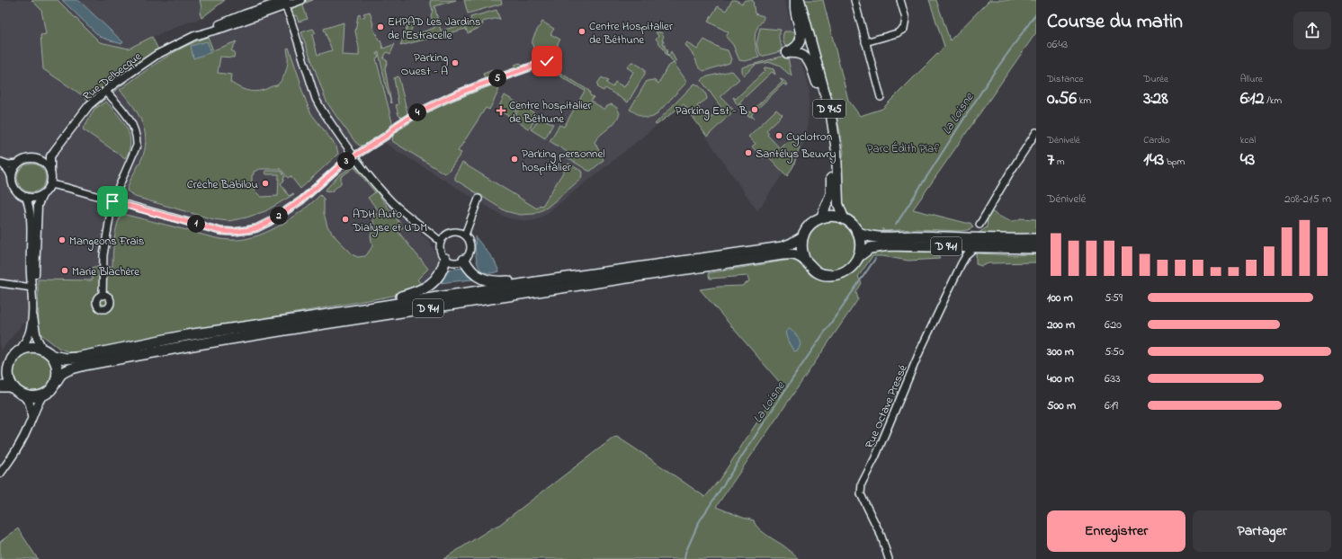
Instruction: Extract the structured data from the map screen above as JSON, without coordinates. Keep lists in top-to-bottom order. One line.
{"streets":{"highway":["D 941"],"main road":["D 945"],"street":["Rue Delbecque","Rue Octave Pressé"]},"crossings":[["D 945","D 941"],["D 941","Rue Octave Pressé"]],"water":["La Loisne"],"parks":["Parc Édith Piaf"],"places":{"other":["EHPAD Les Jardins de l'Estracelle","Centre Hospitalier de Béthune","Parking Ouest - A","Parking Est - B","Cyclotron","Santélys Beuvry","Parking personnel hospitalier","Crèche Babilou","ADH Auto Dialyse et UDM","Mangeons Frais","Marie Blachère"],"health":["Centre hospitalier de Béthune"]},"page":{"heading":["Course du matin","06:43"],"stats":[["Distance","0.56 km"],["Durée","3:28"],["Allure","6:12 /km"],["Dénivelé","7 m"],["Cardio","143 bpm"],["kcal","43"]],"pins":["5","4","3","2","1"],"chart":["Dénivelé","208–215 m"],"list":[{"name":"100 m","note":"5:59"},{"name":"200 m","note":"6:20"},{"name":"300 m","note":"5:50"},{"name":"400 m","note":"6:33"},{"name":"500 m","note":"6:19"}],"buttons":["Enregistrer","Partager"]}}
